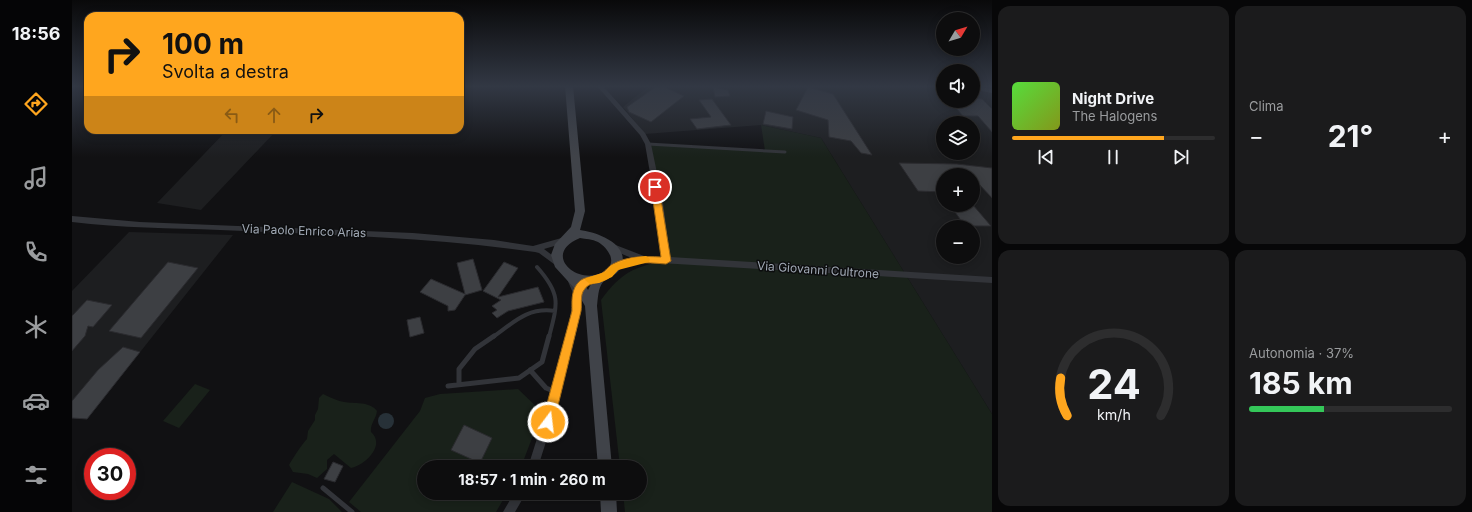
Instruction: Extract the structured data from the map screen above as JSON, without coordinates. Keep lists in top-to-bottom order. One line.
{"streets":{"street":["Via Paolo Enrico Arias","Via Giovanni Cultrone"]},"north":"top right","page":{"tabs":"18:56","tile":["Clima",["Autonomia · 37%","185 km"]],"map_buttons":["+","−"],"turn":["100 m","Svolta a destra"],"song":["Night Drive","The Halogens"],"heat":["−","21°","+"],"limit":"30","trip":"18:57 · 1 min · 260 m","gauge":["24","km/h"]}}
